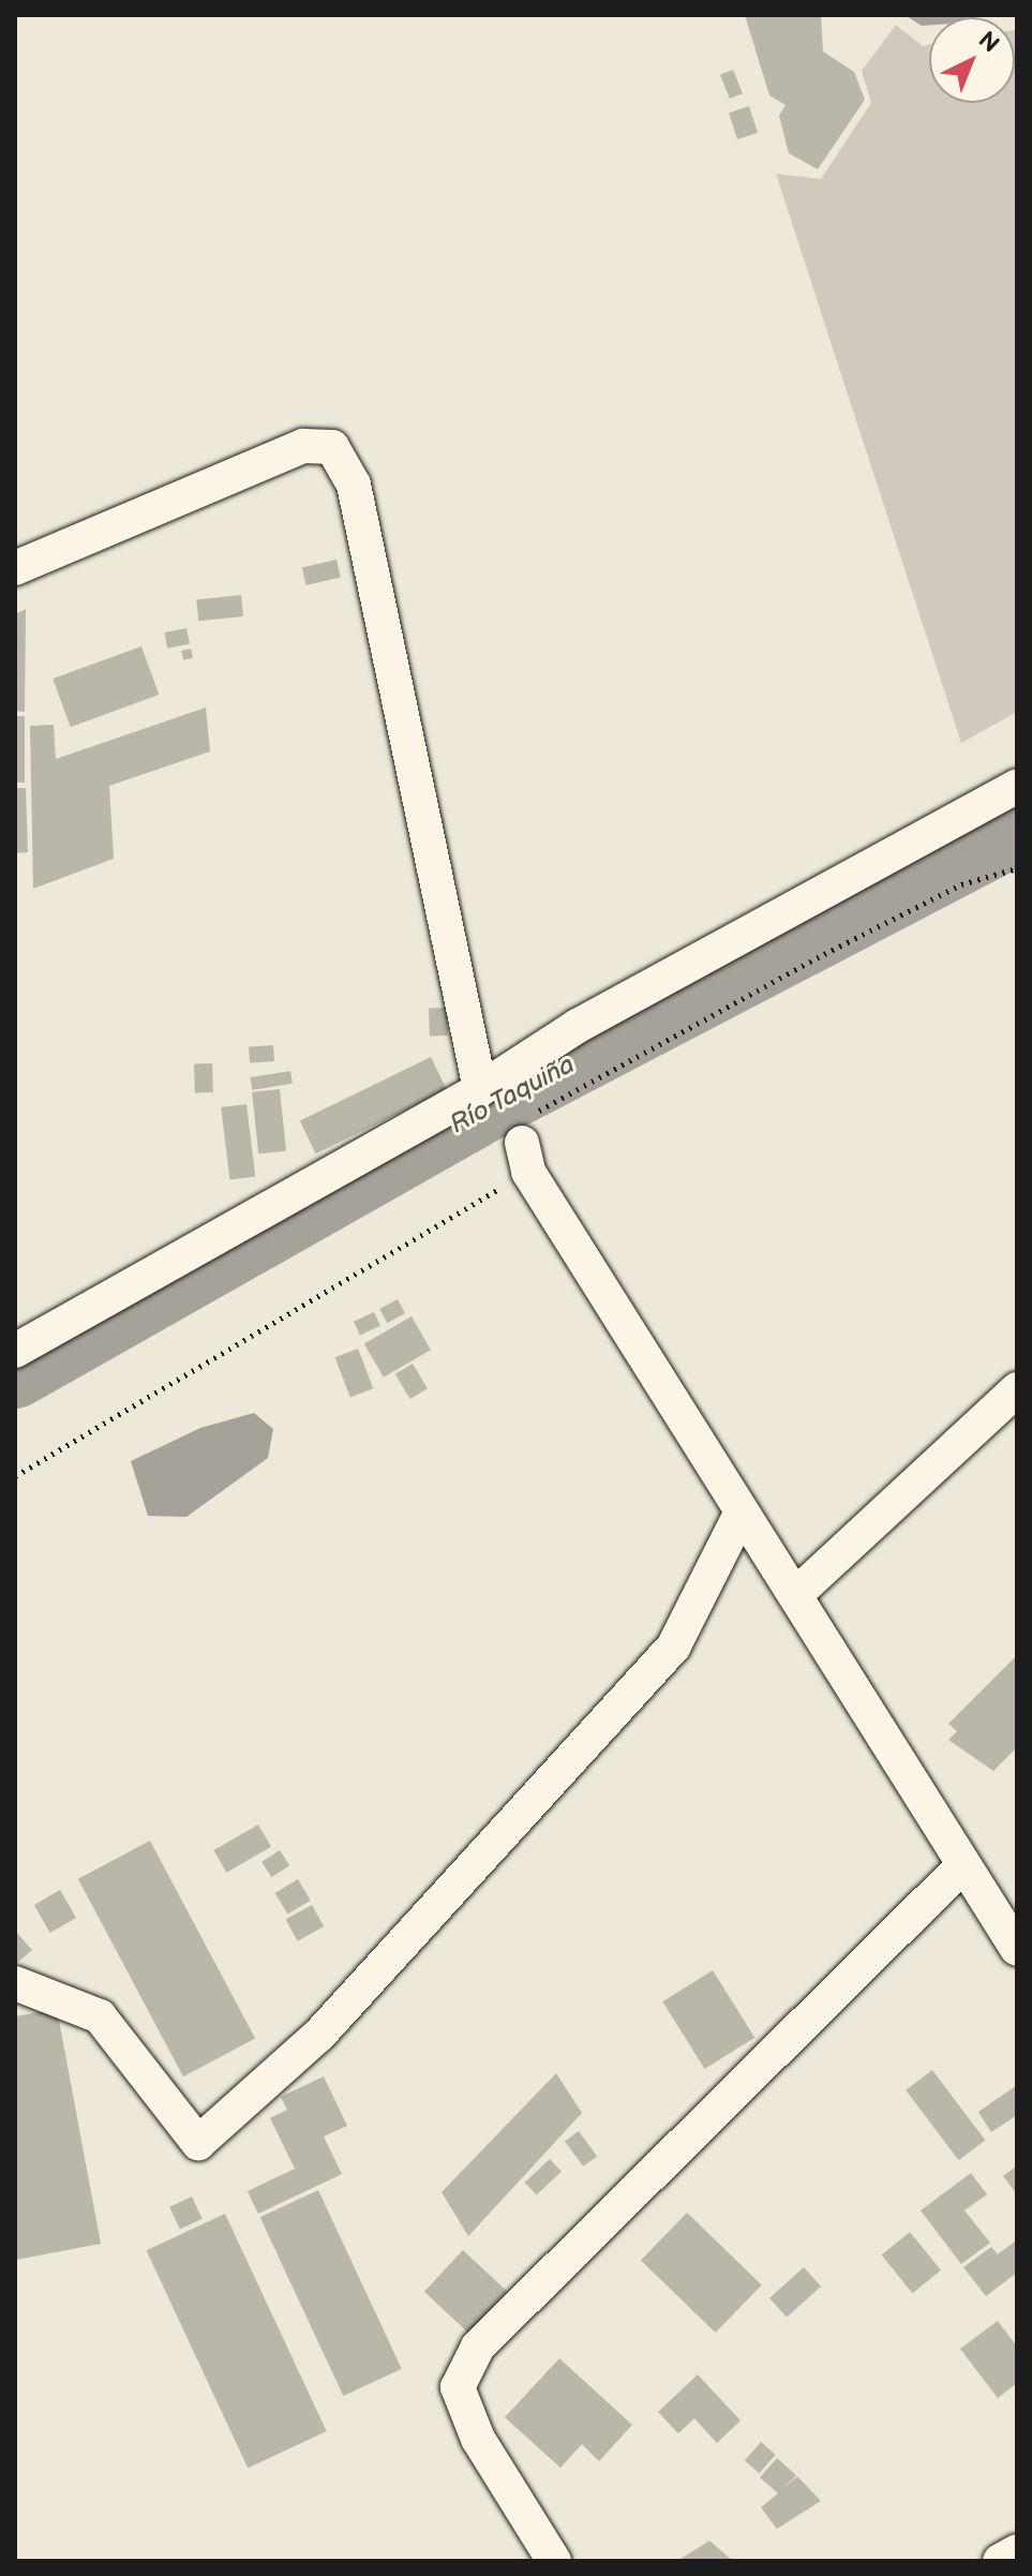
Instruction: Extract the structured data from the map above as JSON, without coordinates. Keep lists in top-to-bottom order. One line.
{"water":["Río Taquiña"],"north":"top right"}
